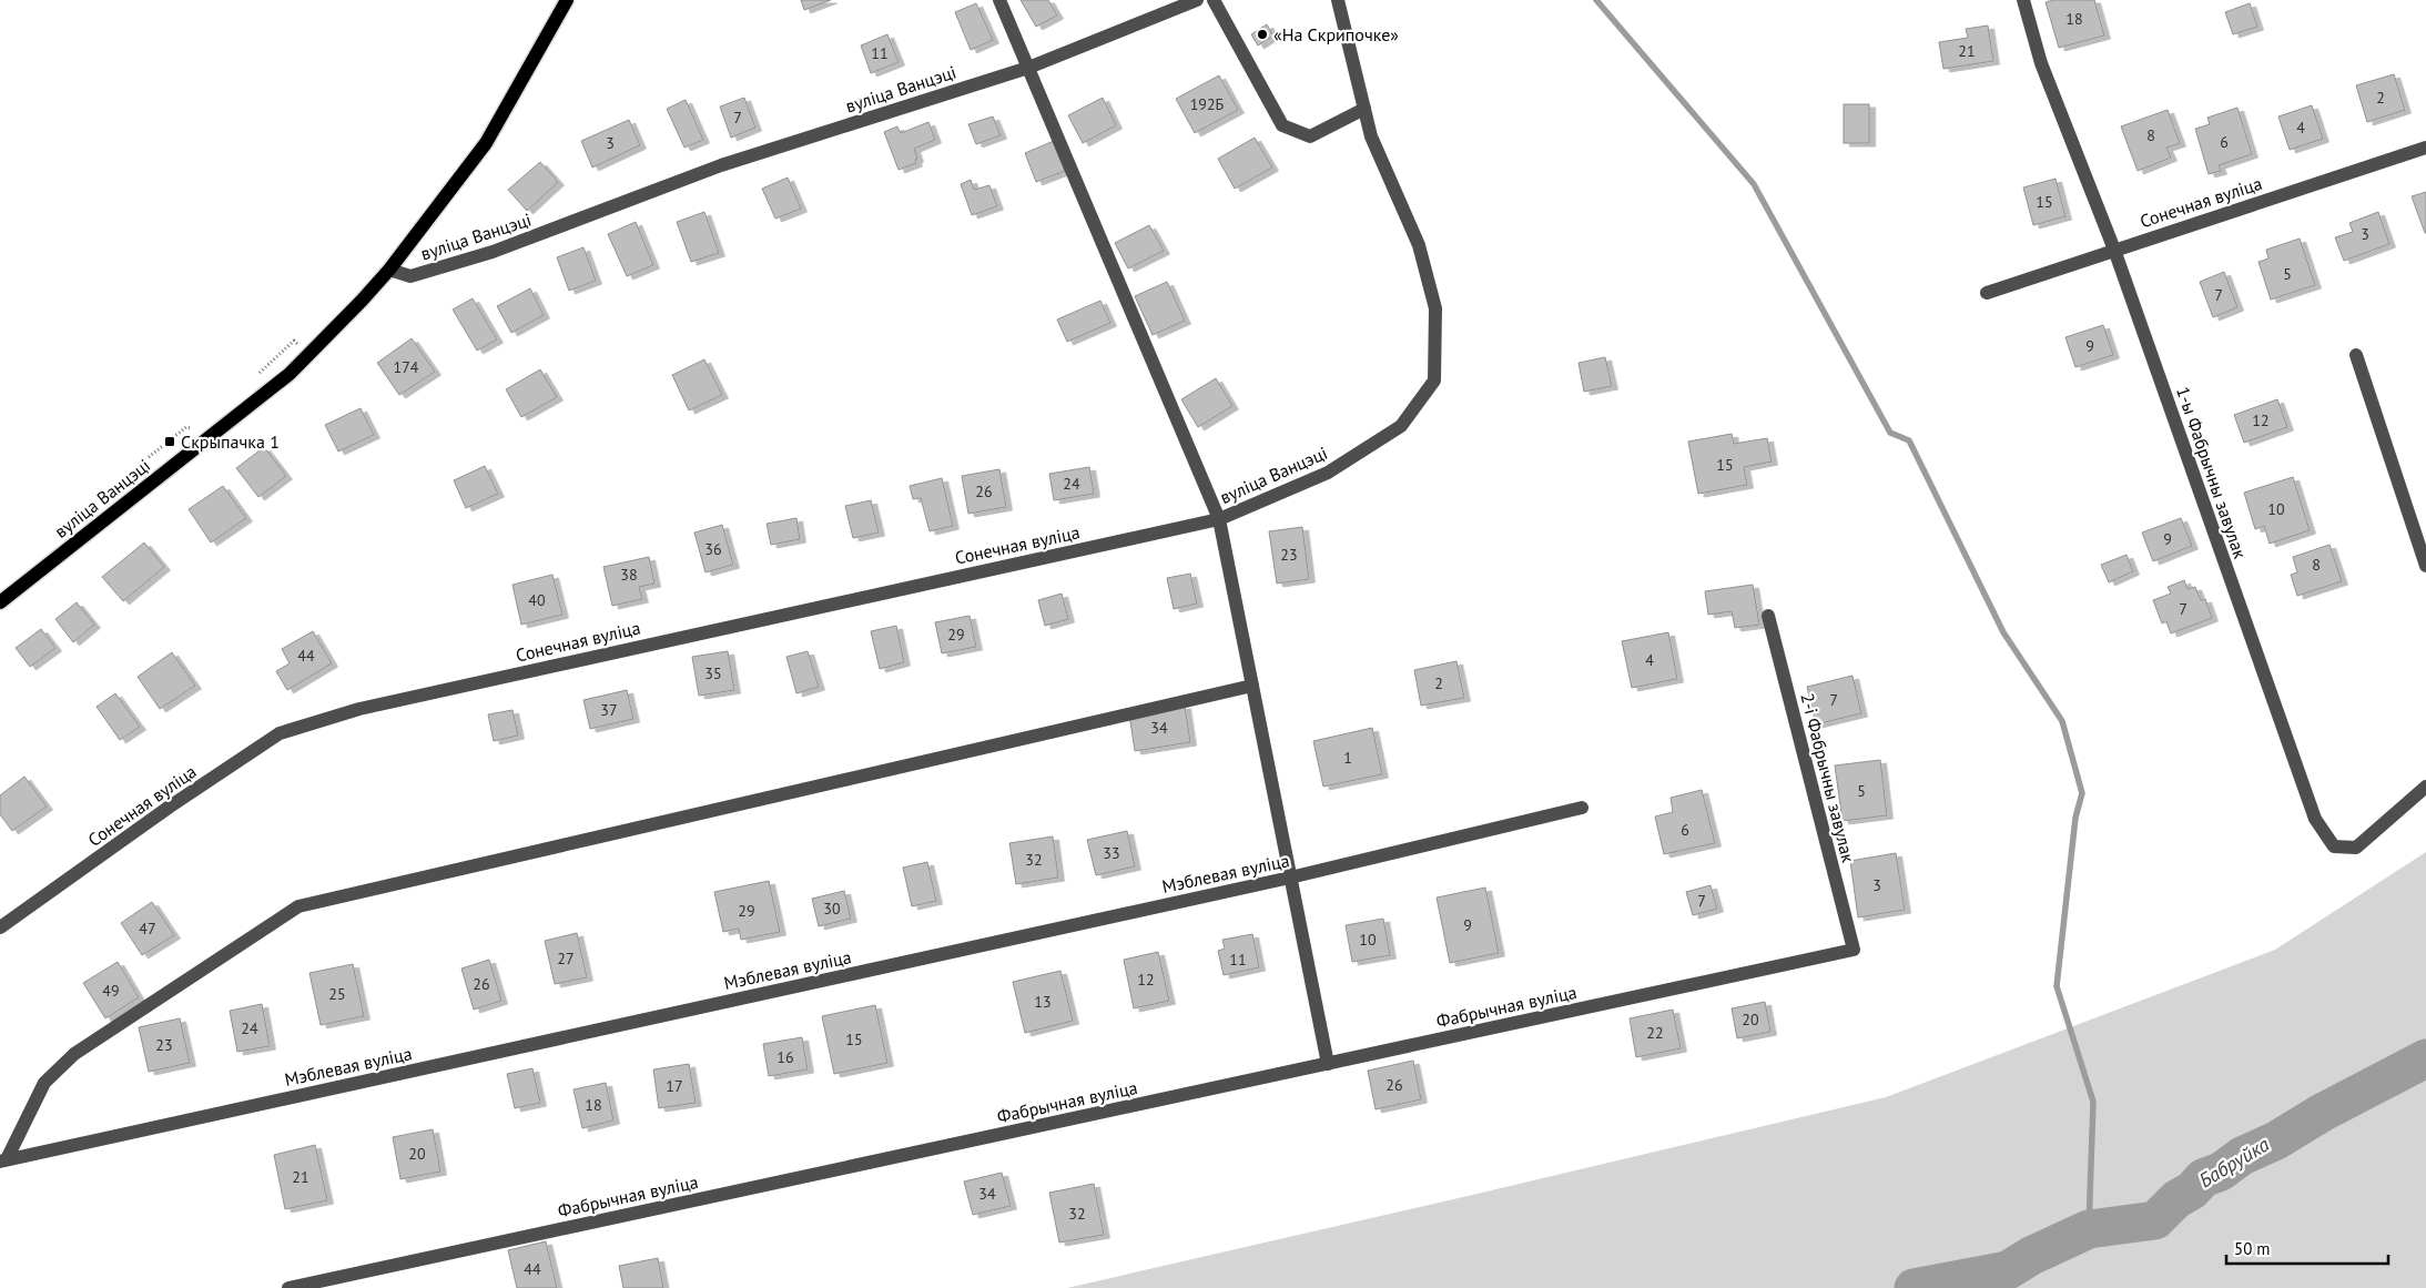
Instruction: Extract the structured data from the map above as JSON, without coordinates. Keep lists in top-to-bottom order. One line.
{"streets":{"main road":["вуліца Ванцэці"],"street":["Сонечная вуліца","1-ы Фабрычны завулак","2-і Фабрычны завулак","Мэблевая вуліца","Фабрычная вуліца"]},"crossings":[["вуліца Ванцэці","Сонечная вуліца"],["Сонечная вуліца","1-ы Фабрычны завулак"],["2-і Фабрычны завулак","Фабрычная вуліца"]],"water":["Бабруйка"],"places":{"other":["«На Скрипочке»"],"transit":["Скрыпачка 1"]},"house_numbers":["18","21","11","2","192Б","7","4","8","6","3","15","3","5","7","9","174","12","15","24","26","10","9","36","23","8","38","40","7","29","44","4","35","2","7","37","34","1","5","6","33","32","3","7","30","29","9","47","10","27","11","12","26","49","25","13","20","24","22","15","23","16","26","17","18","20","21","34","32","44"],"scale_bar":"50 m"}
